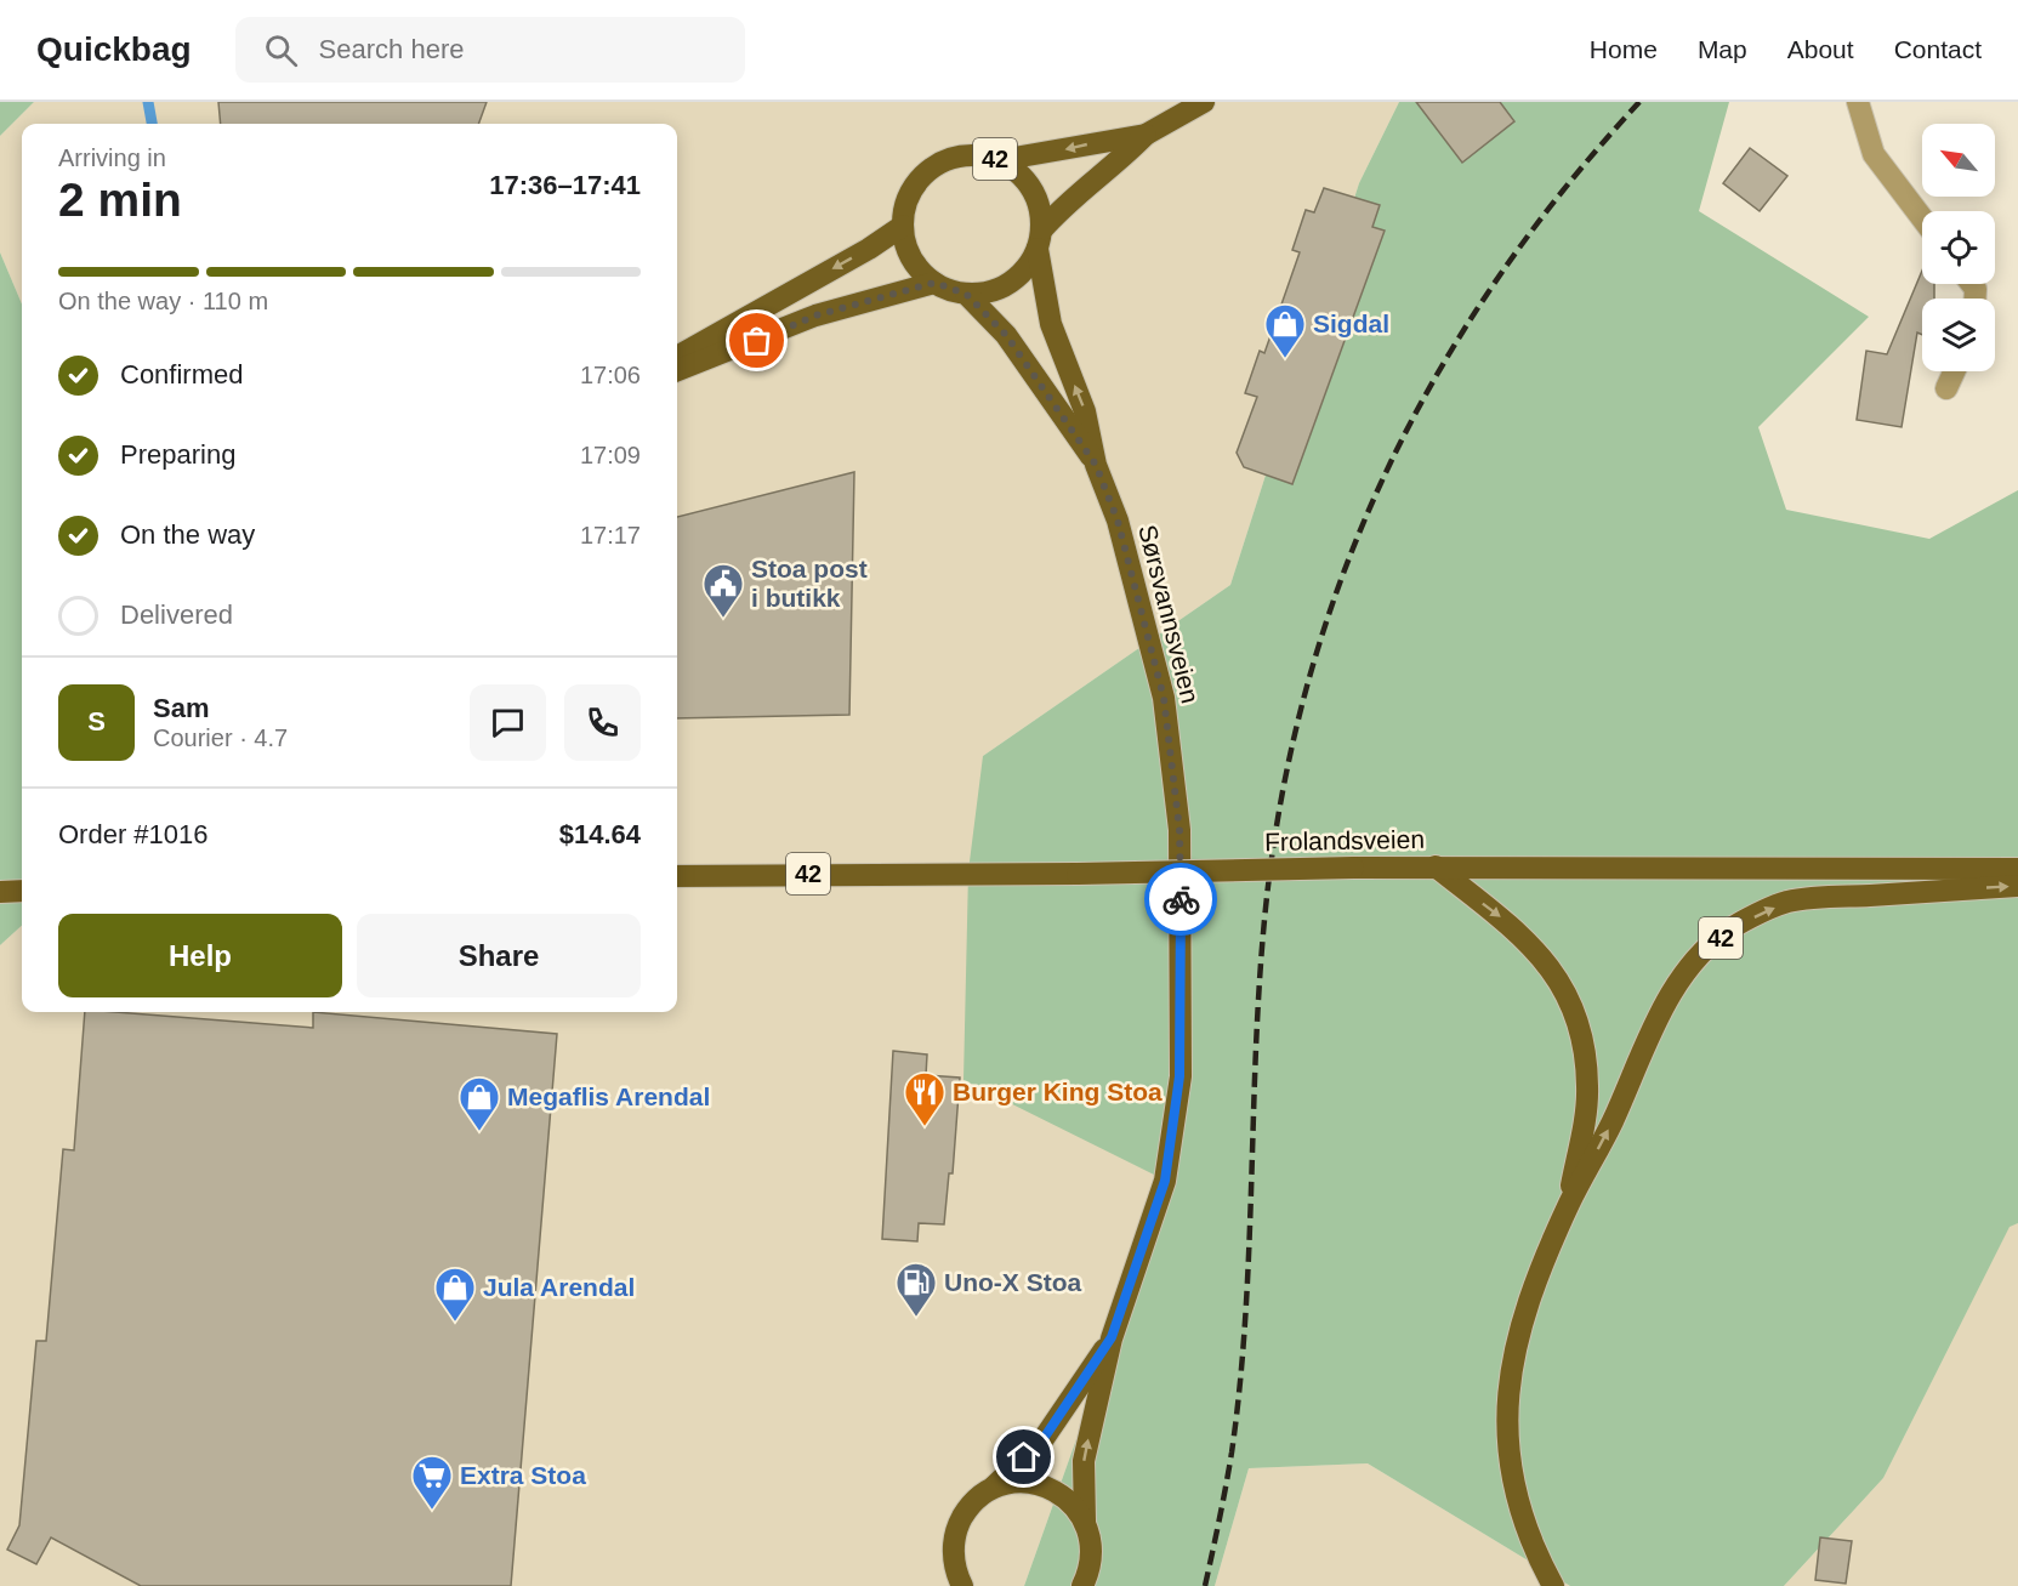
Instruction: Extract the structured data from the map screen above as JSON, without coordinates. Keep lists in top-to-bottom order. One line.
{"streets":{"main road":["42","Sørsvannsveien","Frolandsveien"]},"crossings":[["42","Sørsvannsveien"],["42","Frolandsveien"]],"places":{"shop":["Sigdal","Megaflis Arendal","Jula Arendal"],"public building":["Stoa post i butikk"],"restaurant":["Burger King Stoa"],"fuel station":["Uno-X Stoa"],"supermarket":["Extra Stoa"]},"north":"top left","page":{"header":"Quickbag","search":"Search here","nav":["Home","Map","About","Contact"],"heading":["2 min","Arriving in","17:36–17:41"],"panel":["Sam","Courier · 4.7","Order #1016","$14.64"],"bar":"On the way · 110 m","list":[["Confirmed","17:06"],["Preparing","17:09"],["On the way","17:17"],"Delivered"],"round":"S","buttons":["Help","Share"]}}
